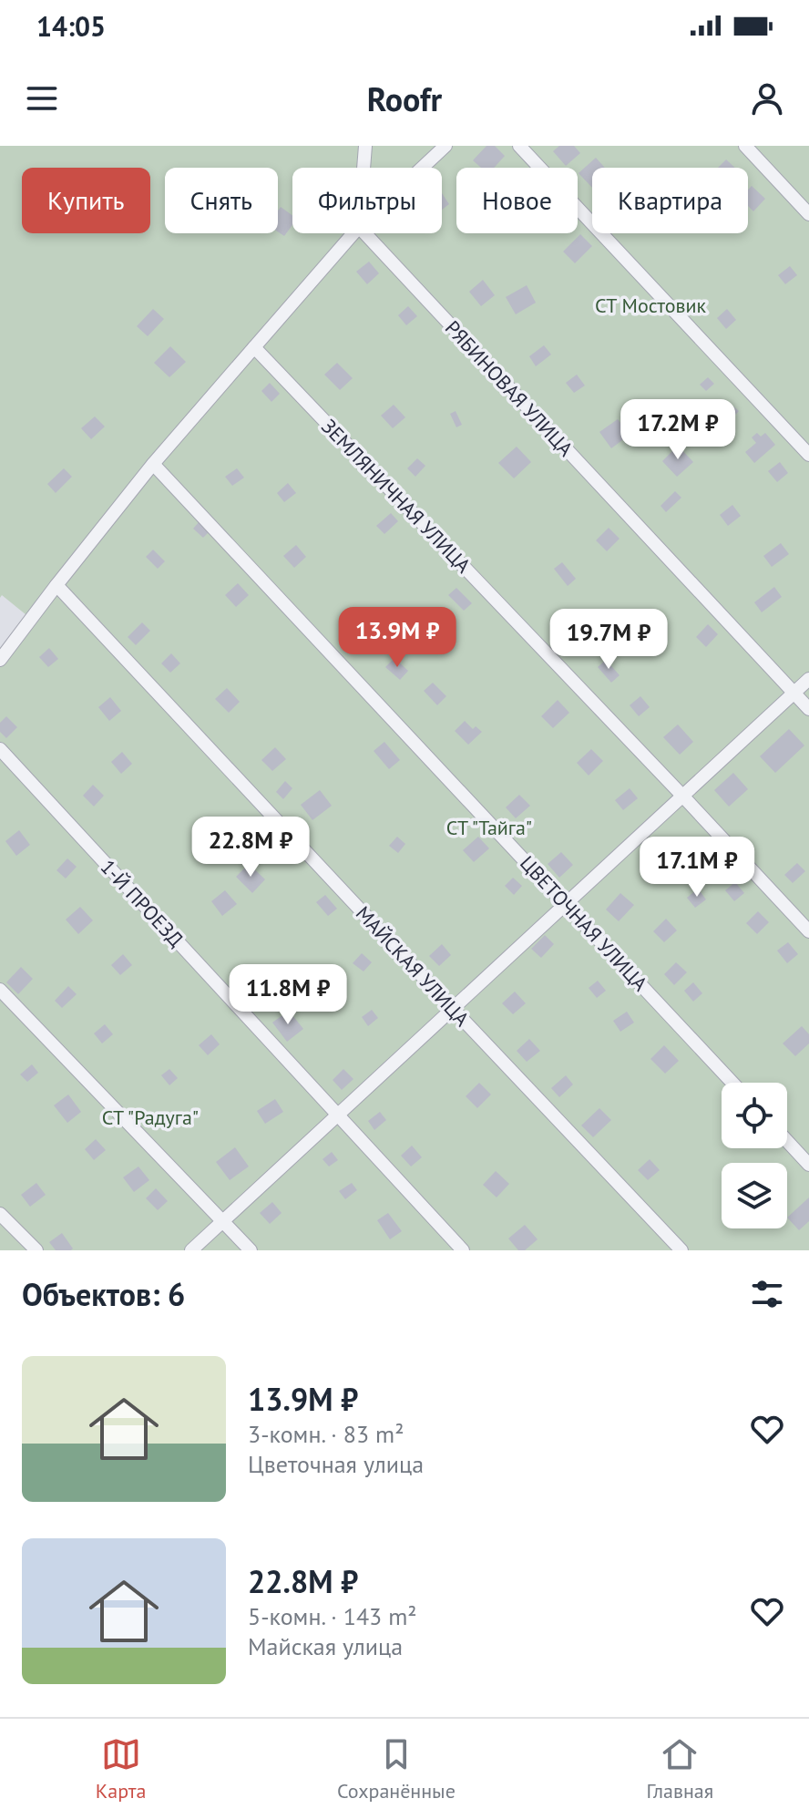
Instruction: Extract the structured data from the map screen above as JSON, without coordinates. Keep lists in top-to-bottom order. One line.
{"streets":{"street":["РЯБИНОВАЯ УЛИЦА","ЗЕМЛЯНИЧНАЯ УЛИЦА","1-Й ПРОЕЗД","ЦВЕТОЧНАЯ УЛИЦА","МАЙСКАЯ УЛИЦА"]},"parks":["СТ Мостовик","СТ \"Тайга\"","СТ \"Радуга\""],"page":{"status":"14:05","header":"Roofr","chip":["Купить","Снять","Фильтры","Новое","Квартира"],"price":["17.2M ₽","13.9M ₽","19.7M ₽","22.8M ₽","17.1M ₽","11.8M ₽"],"heading":"Объектов: 6","list":[{"name":"13.9M ₽","note":"3-комн. · 83 m² · Цветочная улица"},{"name":"22.8M ₽","note":"5-комн. · 143 m² · Майская улица"}],"tabs":["Карта","Сохранённые","Главная"]}}
